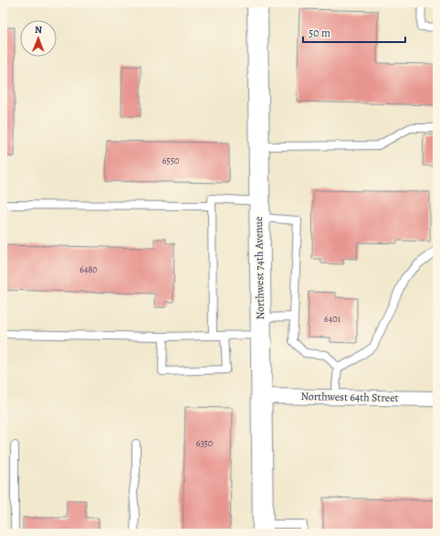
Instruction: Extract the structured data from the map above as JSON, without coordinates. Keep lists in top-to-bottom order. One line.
{"streets":{"street":["Northwest 74th Avenue","Northwest 64th Street"]},"crossings":[["Northwest 74th Avenue","Northwest 64th Street"]],"house_numbers":["6550","6480","6401","6350"],"scale_bar":"50 m","north":"top"}
